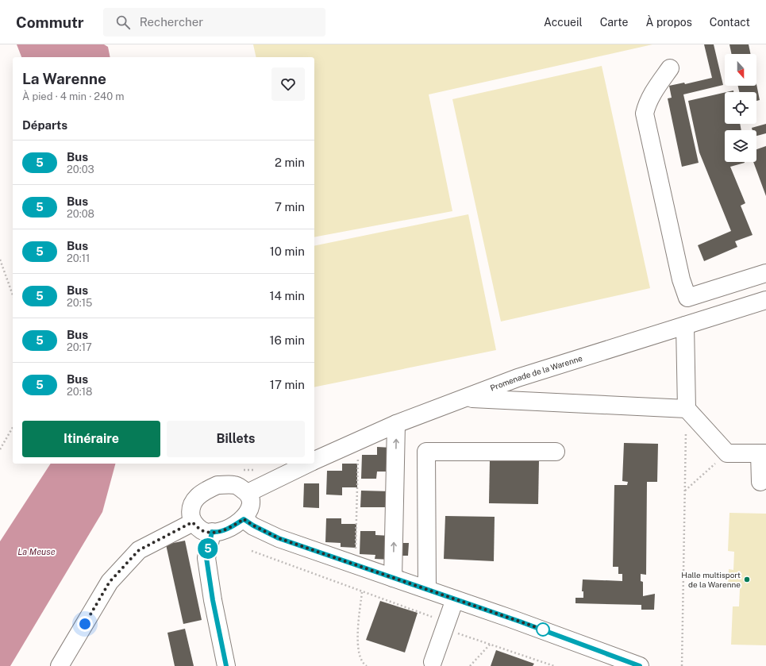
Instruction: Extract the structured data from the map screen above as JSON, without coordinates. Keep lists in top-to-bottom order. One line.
{"streets":{"street":["Promenade de la Warenne"]},"water":["La Meuse"],"places":["Halle multisport de la Warenne"],"lines":["bus line 5"],"north":"bottom","page":{"header":"Commutr","search":"Rechercher","nav":["Accueil","Carte","À propos","Contact"],"on_map":"5","heading":[["La Warenne","À pied · 4 min · 240 m"],"Départs"],"list":[{"mark":"5","name":"Bus","note":"20:03","value":"2 min"},{"mark":"5","name":"Bus","note":"20:08","value":"7 min"},{"mark":"5","name":"Bus","note":"20:11","value":"10 min"},{"mark":"5","name":"Bus","note":"20:15","value":"14 min"},{"mark":"5","name":"Bus","note":"20:17","value":"16 min"},{"mark":"5","name":"Bus","note":"20:18","value":"17 min"}],"buttons":["Itinéraire","Billets"]}}
